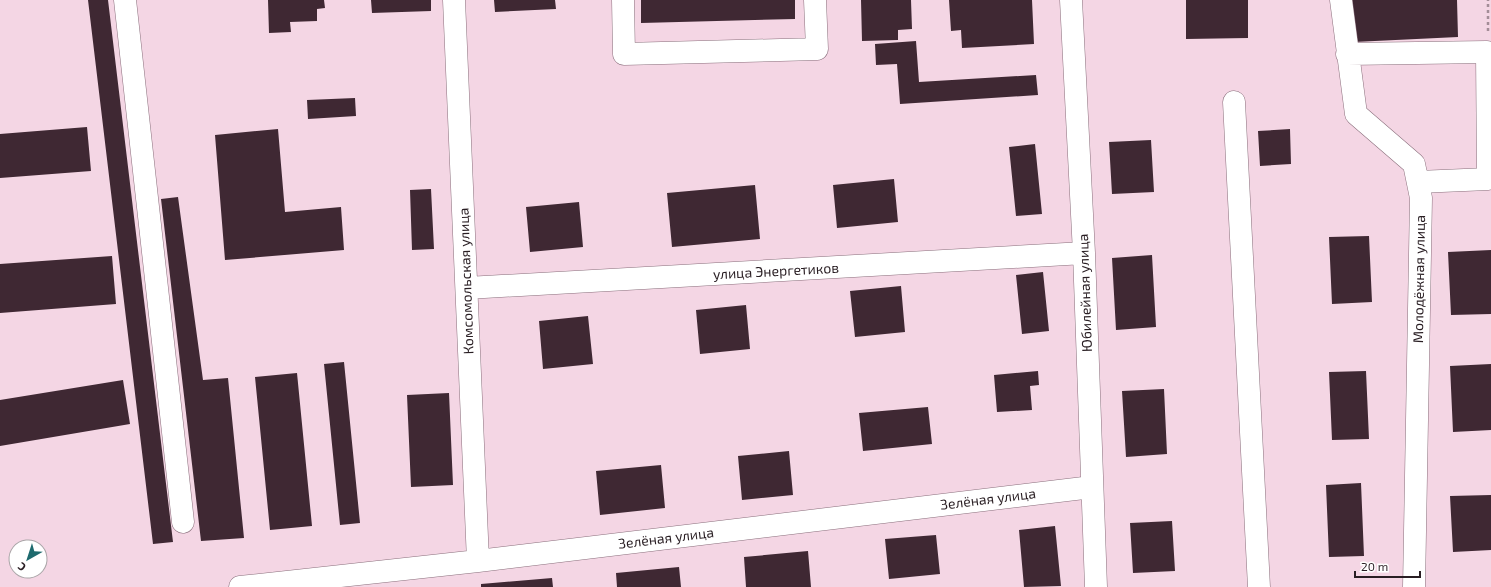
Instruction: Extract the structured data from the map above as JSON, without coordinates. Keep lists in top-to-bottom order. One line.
{"streets":{"street":["улица Энергетиков","Молодёжная улица","Комсомольская улица","Юбилейная улица","Зелёная улица"]},"crossings":[["улица Энергетиков","Комсомольская улица"],["улица Энергетиков","Юбилейная улица"],["Комсомольская улица","Зелёная улица"],["Юбилейная улица","Зелёная улица"]],"scale_bar":"20 m","north":"bottom left"}
